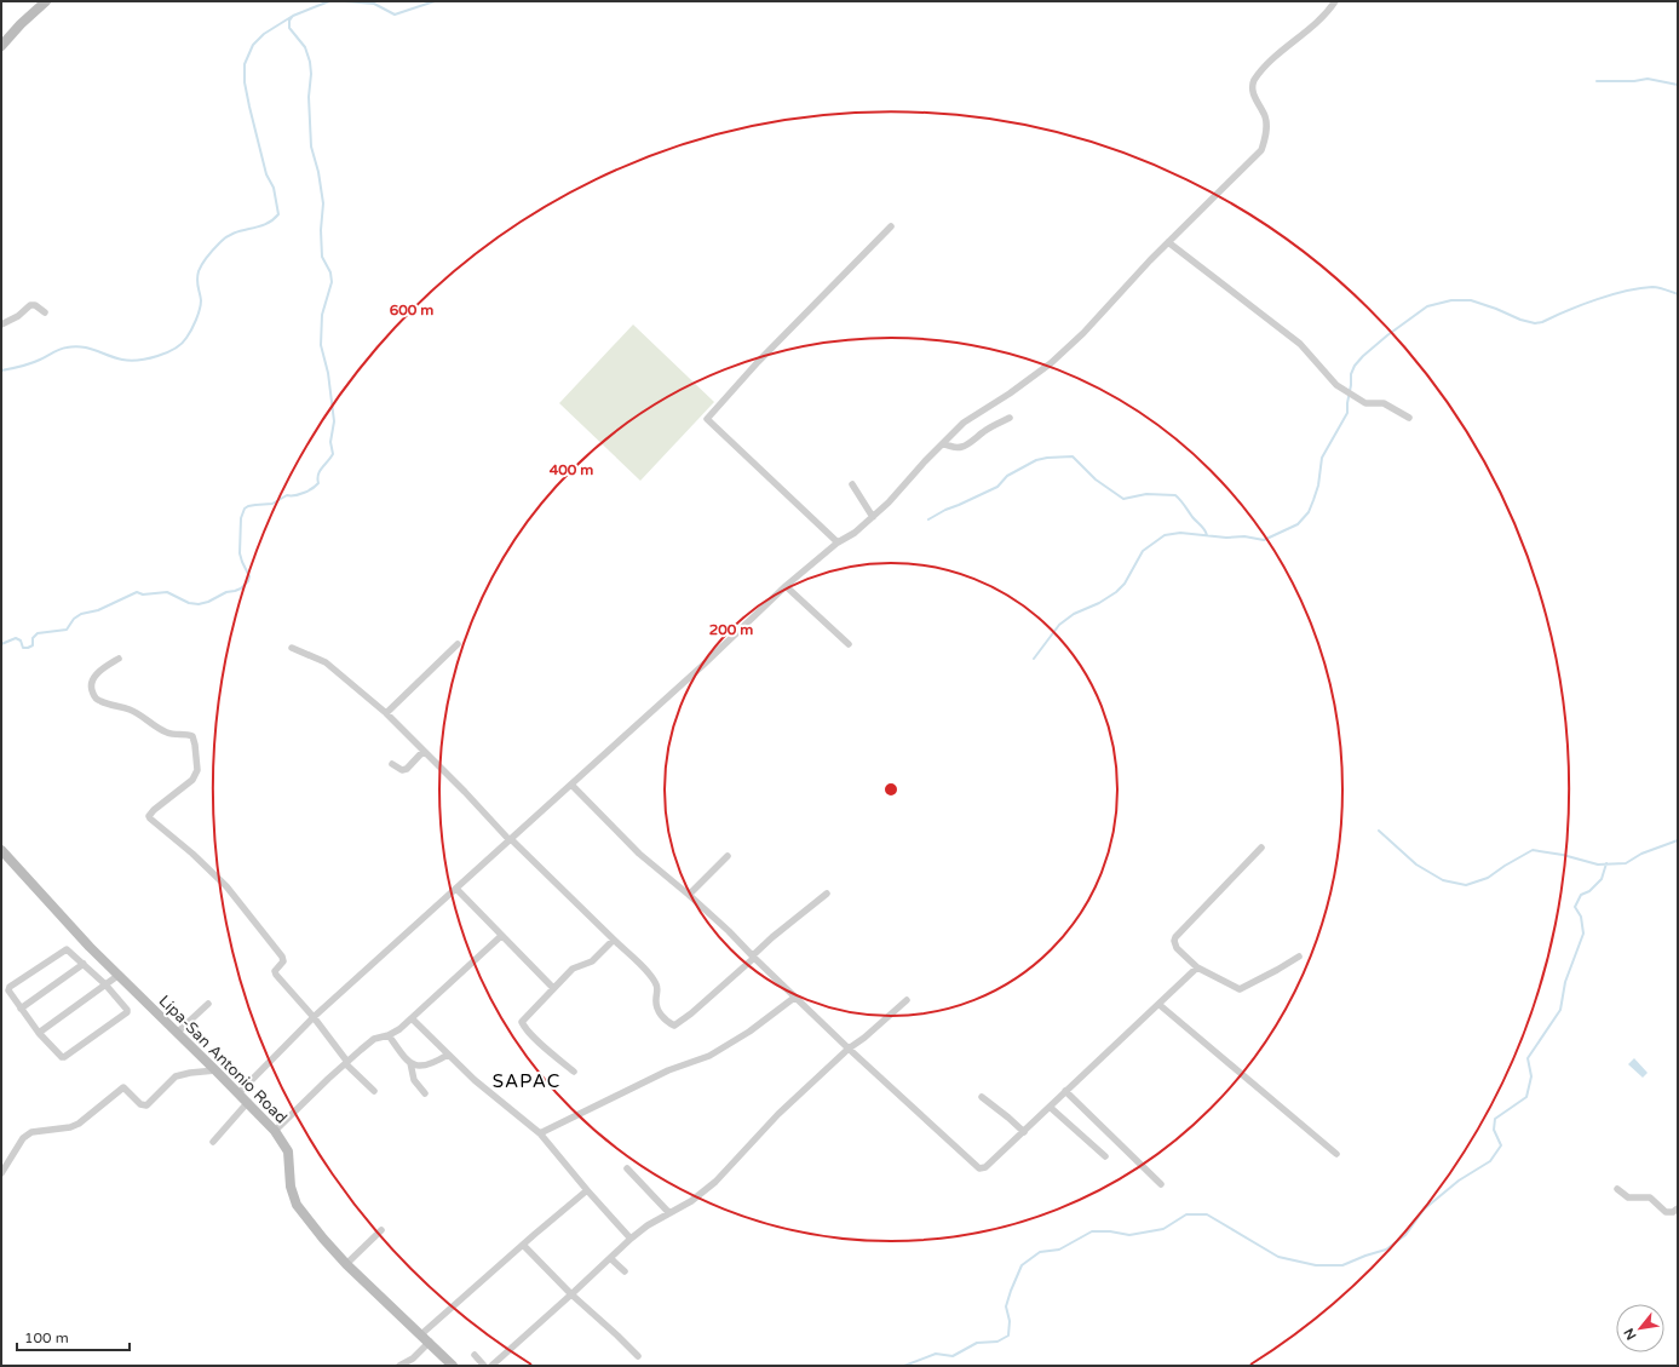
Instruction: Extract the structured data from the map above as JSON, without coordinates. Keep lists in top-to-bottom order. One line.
{"streets":{"main road":["Lipa-San Antonio Road"]},"districts":["SAPAC"],"scale_bar":"100 m","north":"bottom left","rings":["600 m","400 m","200 m"]}
